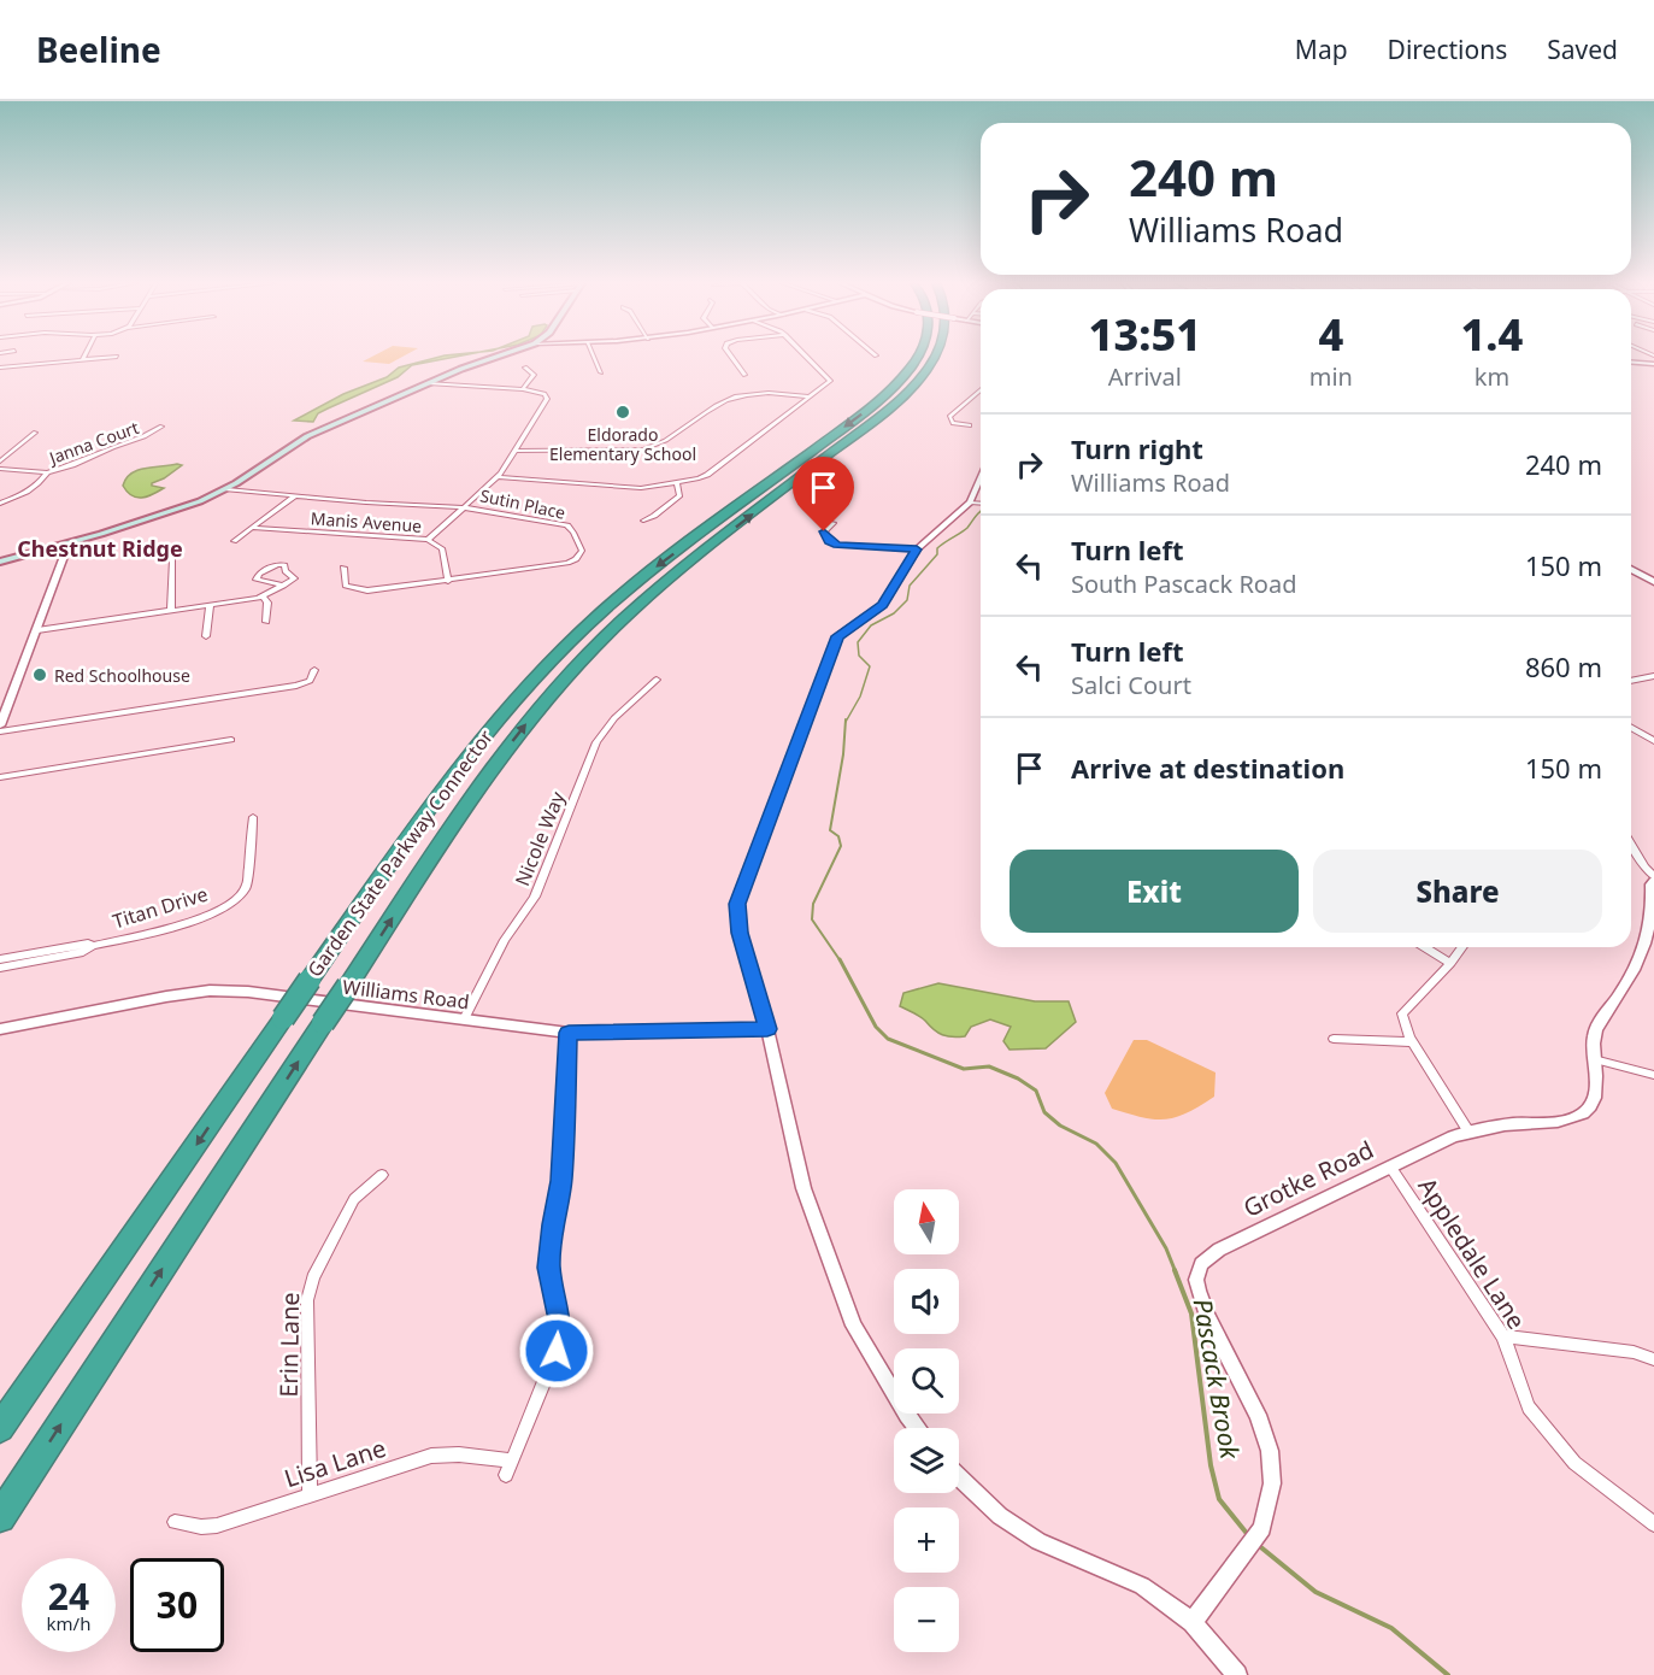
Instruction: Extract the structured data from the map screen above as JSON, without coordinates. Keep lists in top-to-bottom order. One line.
{"streets":{"highway":["Garden State Parkway Connector"],"street":["Janna Court","Sutin Place","Manis Avenue","Nicole Way","Titan Drive","Williams Road","Grotke Road","Appledale Lane","Erin Lane","Lisa Lane"]},"crossings":[["Sutin Place","Manis Avenue"],["Nicole Way","Williams Road"],["Williams Road","Lisa Lane"],["Grotke Road","Appledale Lane"],["Erin Lane","Lisa Lane"]],"districts":["Chestnut Ridge"],"water":["Pascack Brook"],"places":["Eldorado Elementary School","Red Schoolhouse"],"north":"top","page":{"header":"Beeline","nav":["Map","Directions","Saved"],"turn":["240 m","Williams Road"],"eta":["13:51","Arrival","4","min","1.4","km"],"list":[{"name":"Turn right","note":"Williams Road","value":"240 m"},{"name":"Turn left","note":"South Pascack Road","value":"150 m"},{"name":"Turn left","note":"Salci Court","value":"860 m"},{"name":"Arrive at destination","value":"150 m"}],"buttons":["Exit","Share"],"map_buttons":["+","−"],"speed":"24 km/h","limit":"30"}}
